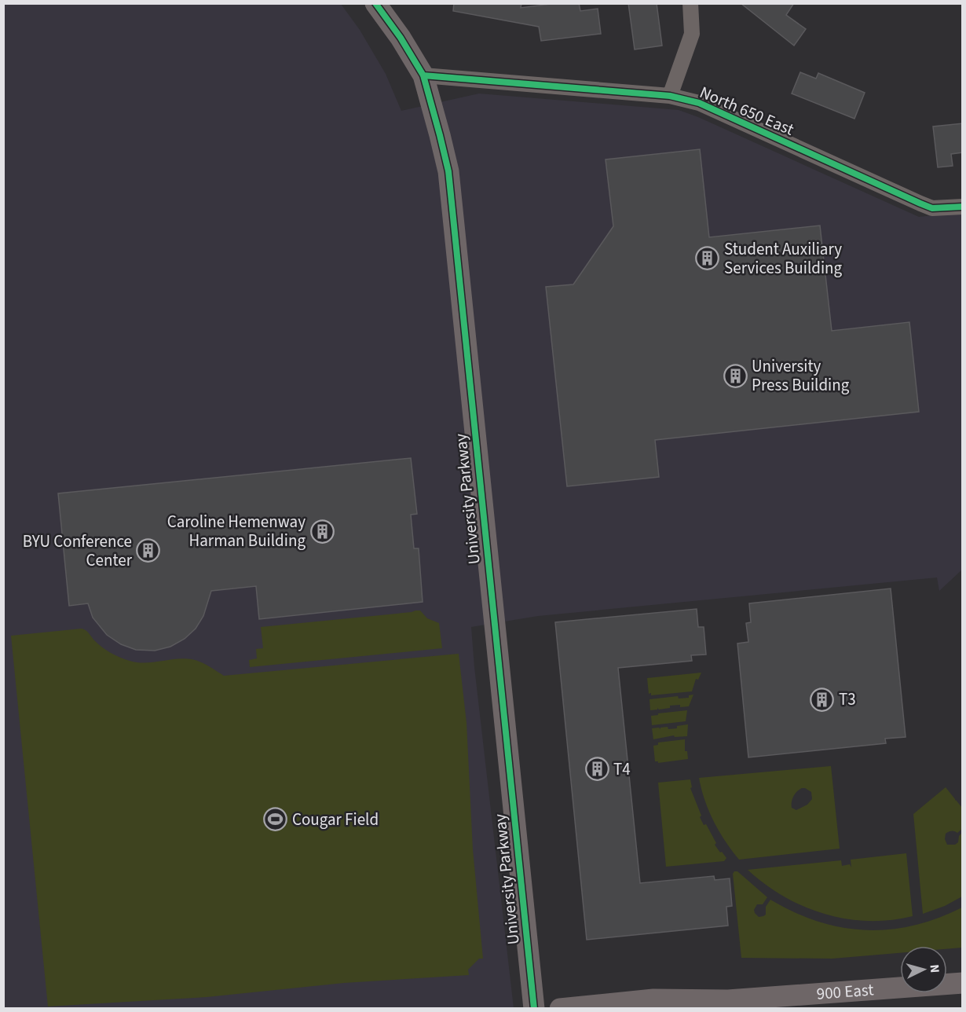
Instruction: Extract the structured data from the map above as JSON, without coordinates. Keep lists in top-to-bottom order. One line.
{"streets":{"main road":["University Parkway","900 East"],"street":["North 650 East"]},"crossings":[["North 650 East","University Parkway"]],"places":{"building":["Student Auxiliary Services Building","University Press Building","Caroline Hemenway Harman Building","BYU Conference Center","T3","T4"],"sports":["Cougar Field"]},"north":"right"}
